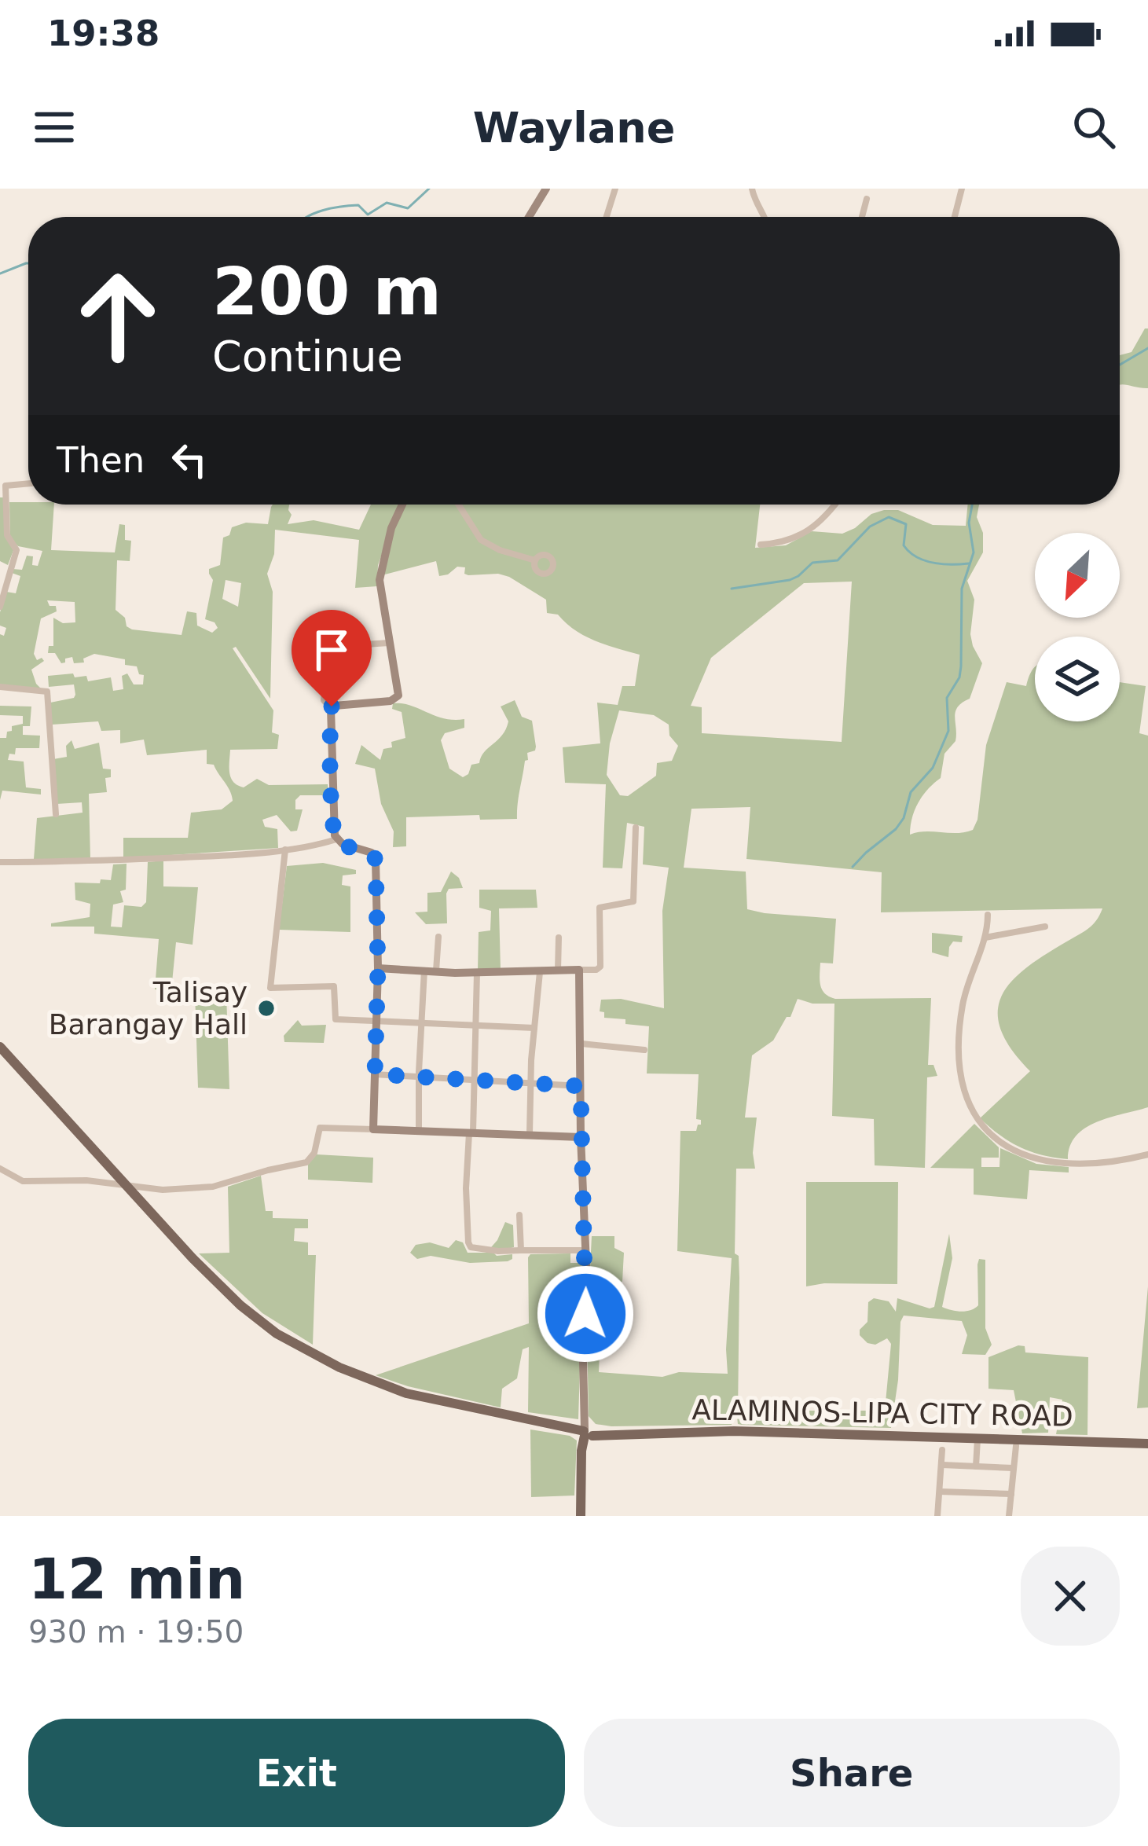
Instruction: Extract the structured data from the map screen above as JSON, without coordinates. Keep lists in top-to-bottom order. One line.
{"streets":{"main road":["ALAMINOS-LIPA CITY ROAD"]},"places":["Talisay Barangay Hall"],"north":"bottom left","page":{"status":"19:38","header":"Waylane","turn":["200 m","Continue"],"then":"Then","heading":["12 min","930 m · 19:50"],"buttons":["Exit","Share"]}}
